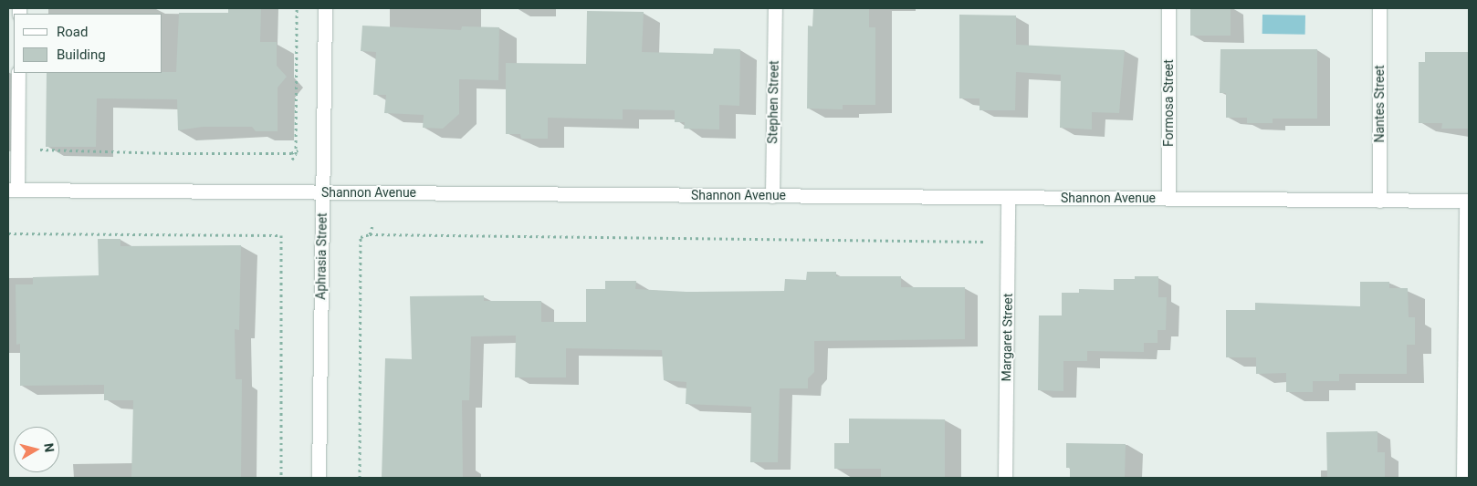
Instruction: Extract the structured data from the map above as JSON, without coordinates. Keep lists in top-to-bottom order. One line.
{"streets":{"main road":["Stephen Street","Formosa Street","Nantes Street","Shannon Avenue","Aphrasia Street","Margaret Street"]},"crossings":[["Stephen Street","Shannon Avenue"],["Formosa Street","Shannon Avenue"],["Nantes Street","Shannon Avenue"],["Shannon Avenue","Aphrasia Street"],["Shannon Avenue","Margaret Street"]],"legend":["Road","Building"],"north":"right"}
